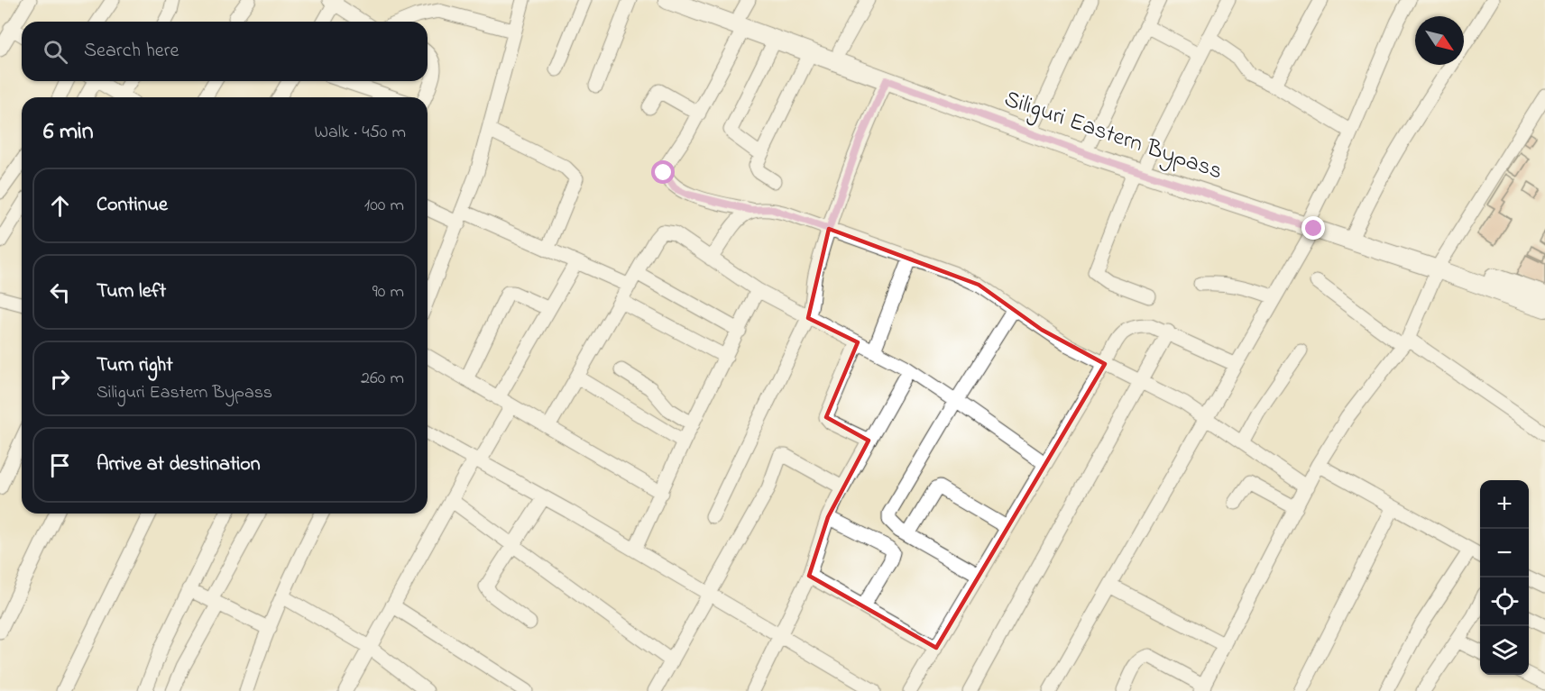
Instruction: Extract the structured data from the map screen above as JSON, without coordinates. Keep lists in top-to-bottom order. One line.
{"streets":{"main road":["Siliguri Eastern Bypass"]},"north":"bottom right","page":{"search":"Search here","heading":["6 min","Walk · 450 m"],"list":[["Continue","100 m"],["Turn left","90 m"],["Turn right","Siliguri Eastern Bypass","260 m"],"Arrive at destination"],"map_buttons":["+","−"]}}
